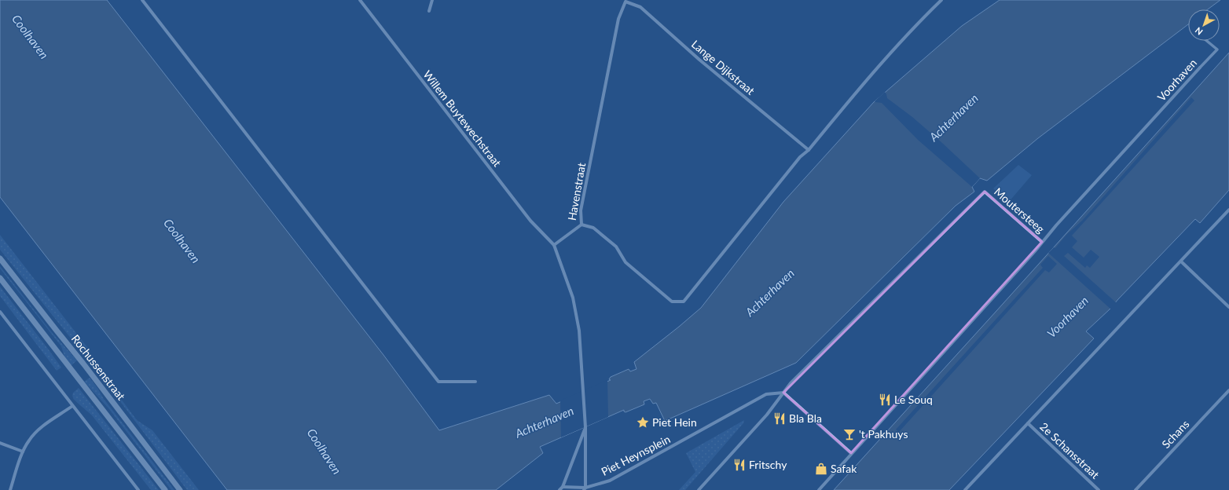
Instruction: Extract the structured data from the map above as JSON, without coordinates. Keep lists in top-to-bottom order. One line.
{"streets":{"street":["Lange Dijkstraat","Voorhaven","Willem Buytewechstraat","Havenstraat","Moutersteeg","Rochussenstraat","Schans","2e Schansstraat","Piet Heynsplein"]},"crossings":[["Lange Dijkstraat","Havenstraat"],["Voorhaven","Moutersteeg"],["Willem Buytewechstraat","Havenstraat"],["Moutersteeg","Piet Heynsplein"]],"water":["Coolhaven","Achterhaven","Voorhaven"],"places":{"restaurant":["Le Souq","Bla Bla","Fritschy"],"place":["Piet Hein"],"bar":["'t Pakhuys"],"shop":["Safak"]},"north":"bottom left"}
